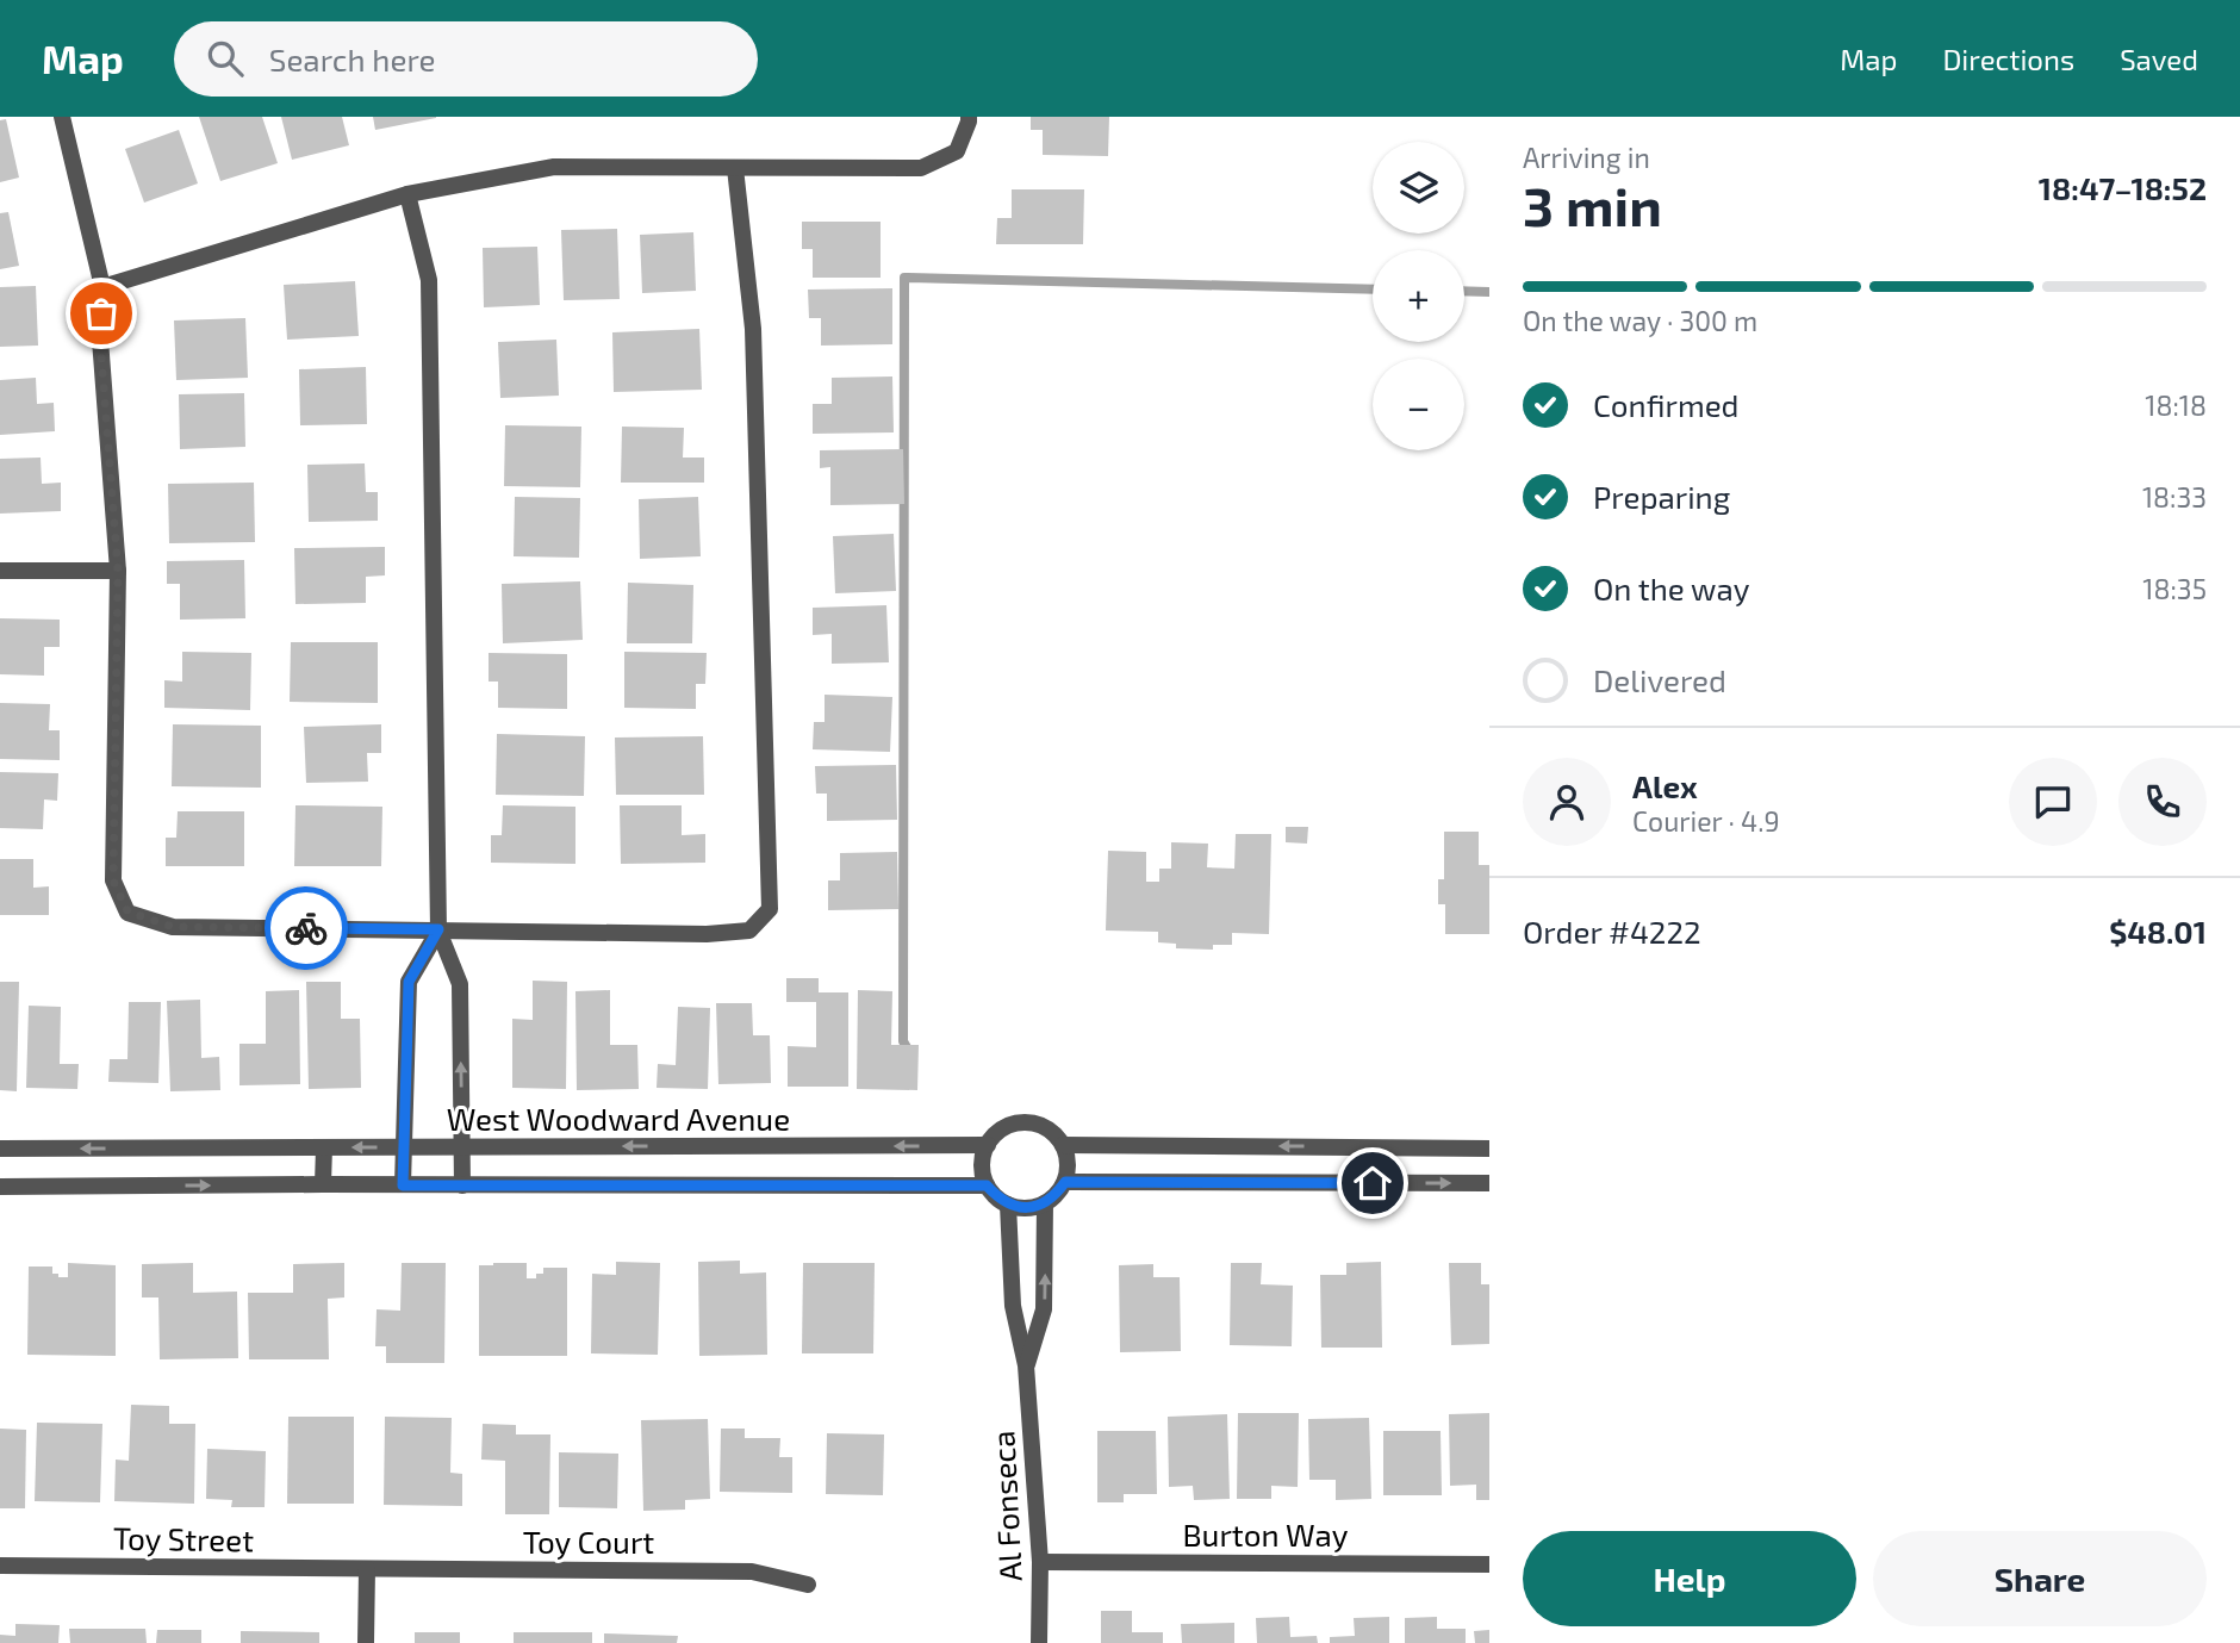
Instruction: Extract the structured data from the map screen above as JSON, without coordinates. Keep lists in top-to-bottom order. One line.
{"streets":{"street":["West Woodward Avenue","Al Fonseca","Burton Way","Toy Street","Toy Court"]},"crossings":[["West Woodward Avenue","Al Fonseca"],["Al Fonseca","Burton Way"],["Toy Street","Toy Court"]],"page":{"header":"Map","search":"Search here","nav":["Map","Directions","Saved"],"heading":["3 min","Arriving in","18:47–18:52"],"panel":["Alex","Courier · 4.9","Order #4222","$48.01"],"map_buttons":["+","−"],"bar":"On the way · 300 m","list":[["Confirmed","18:18"],["Preparing","18:33"],["On the way","18:35"],"Delivered"],"buttons":["Help","Share"]}}
